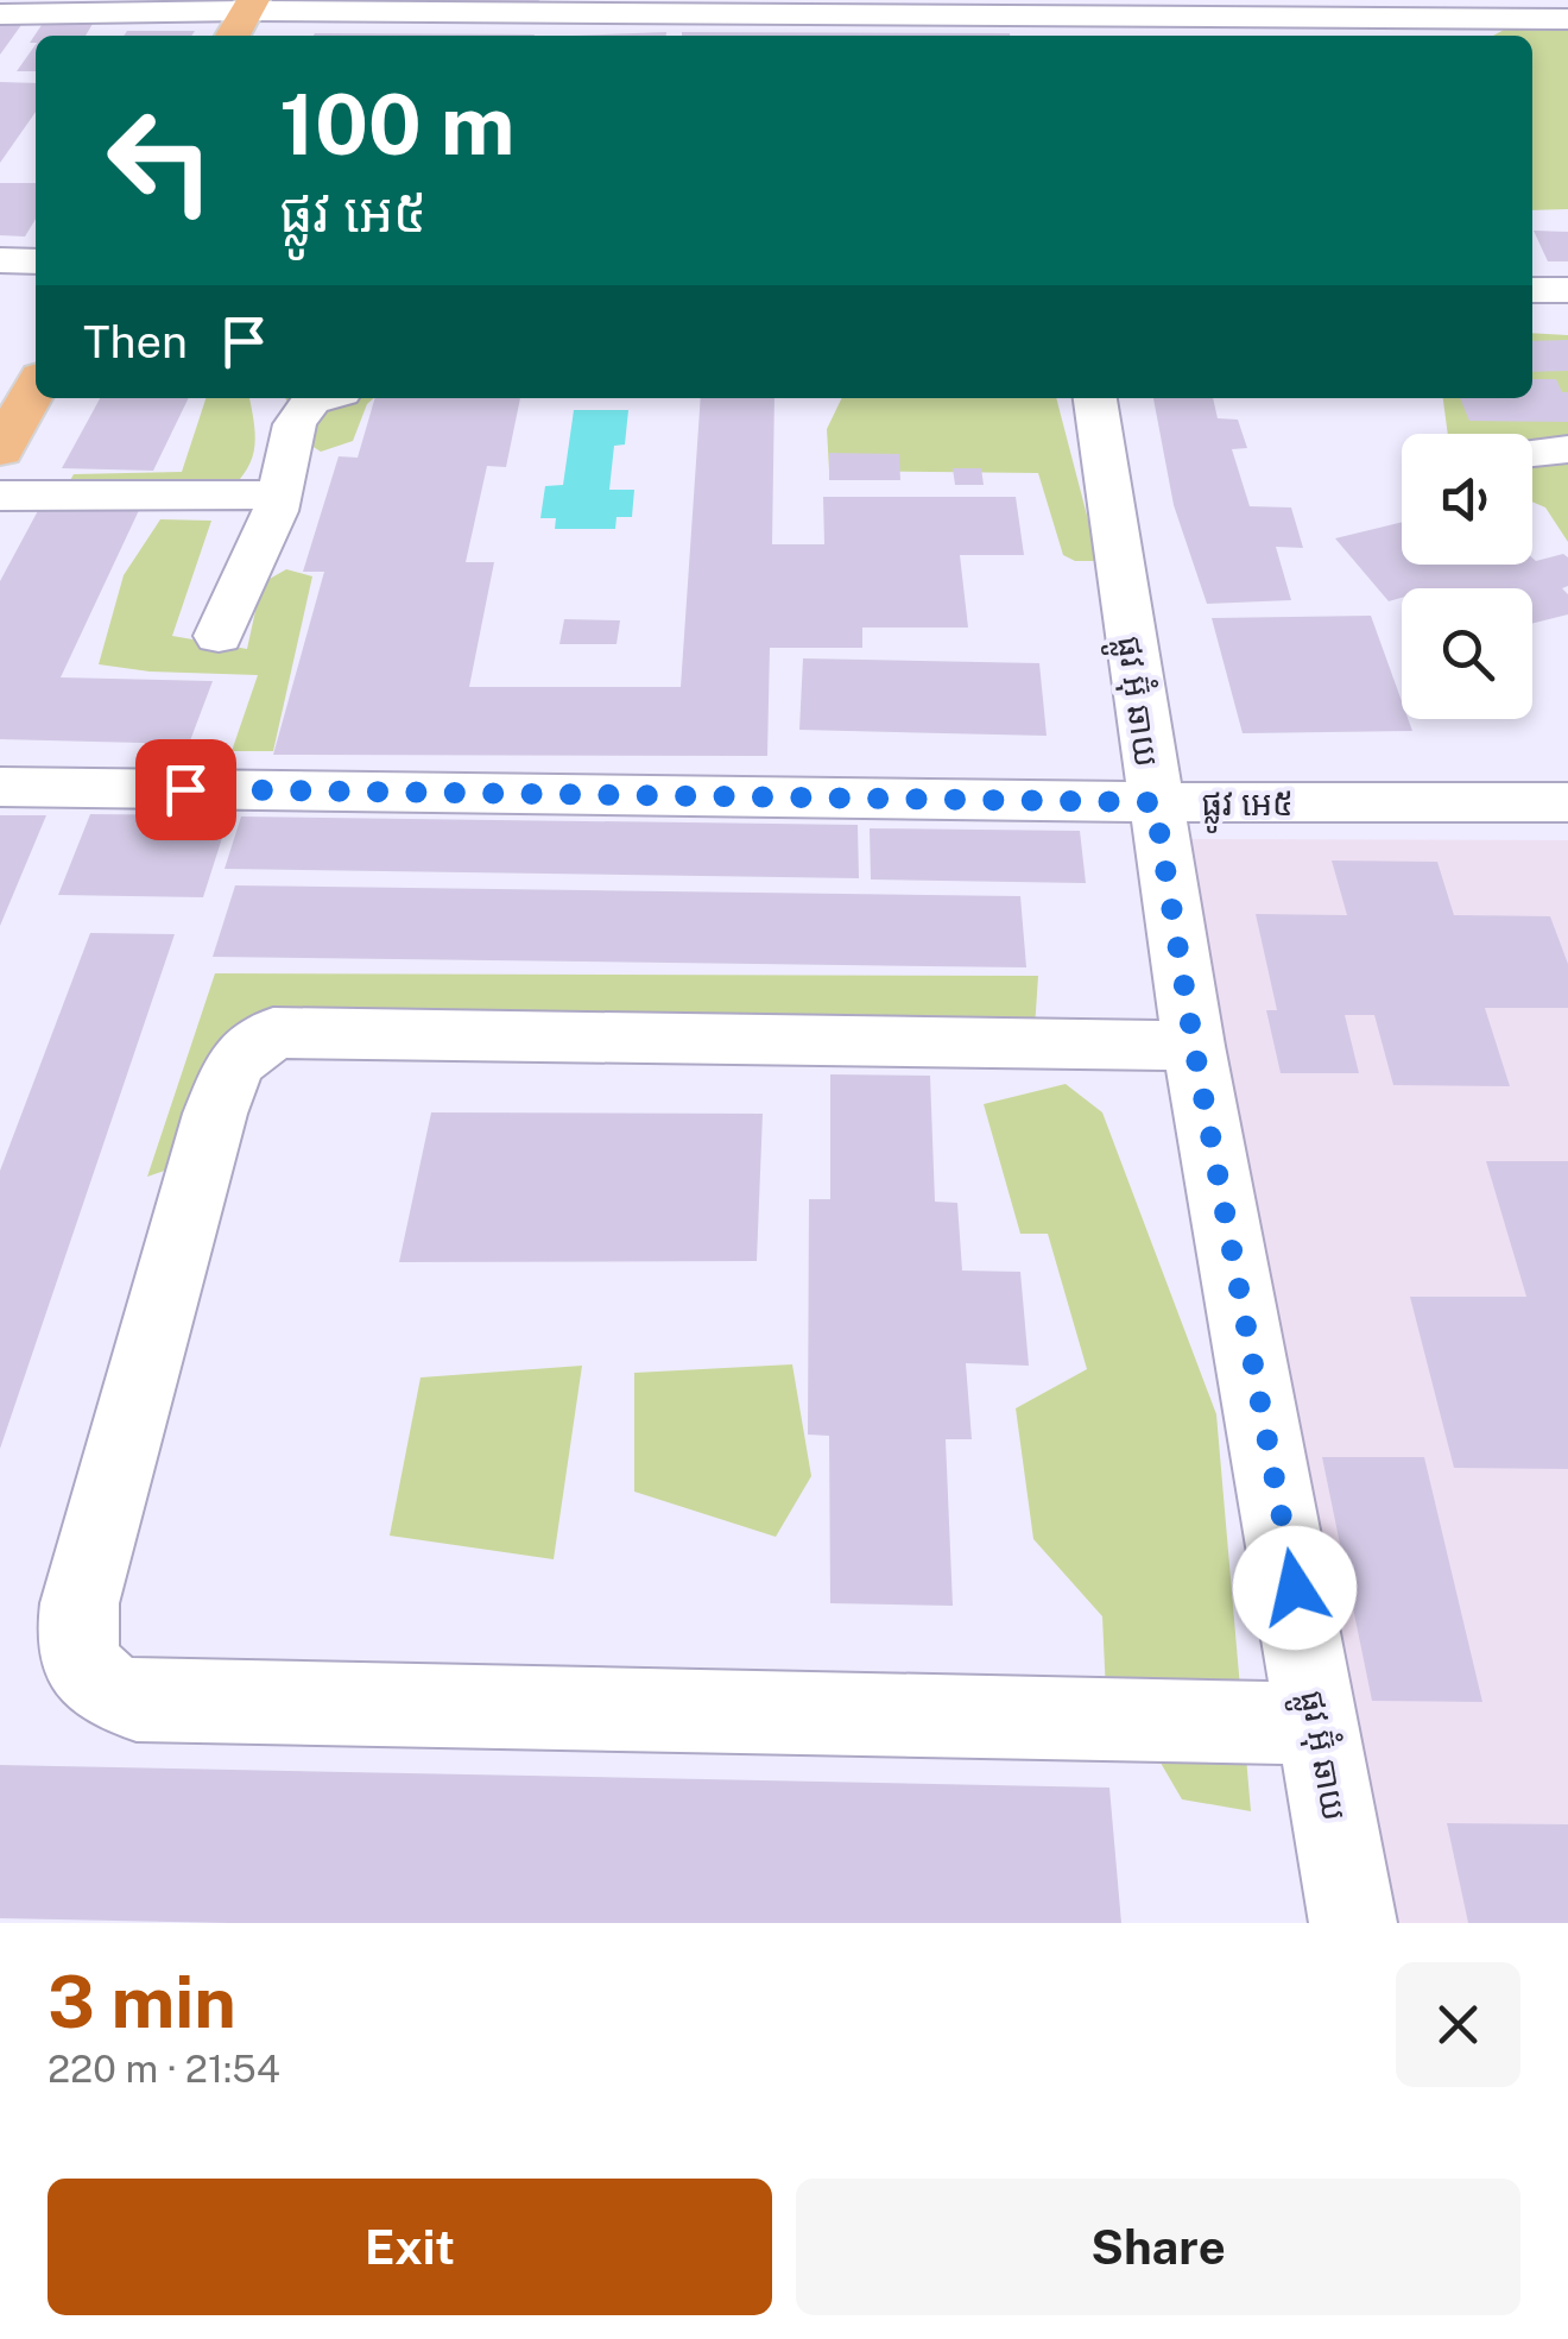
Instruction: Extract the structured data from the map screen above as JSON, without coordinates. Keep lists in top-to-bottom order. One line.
{"streets":{"street":["ផ្លូវ អ៊ុំ ឆាយ","ផ្លូវ អេ៥"]},"crossings":[["ផ្លូវ អ៊ុំ ឆាយ","ផ្លូវ អេ៥"]],"page":{"turn":["100 m","ផ្លូវ អេ៥"],"then":"Then","heading":["3 min","220 m · 21:54"],"buttons":["Exit","Share"]}}
